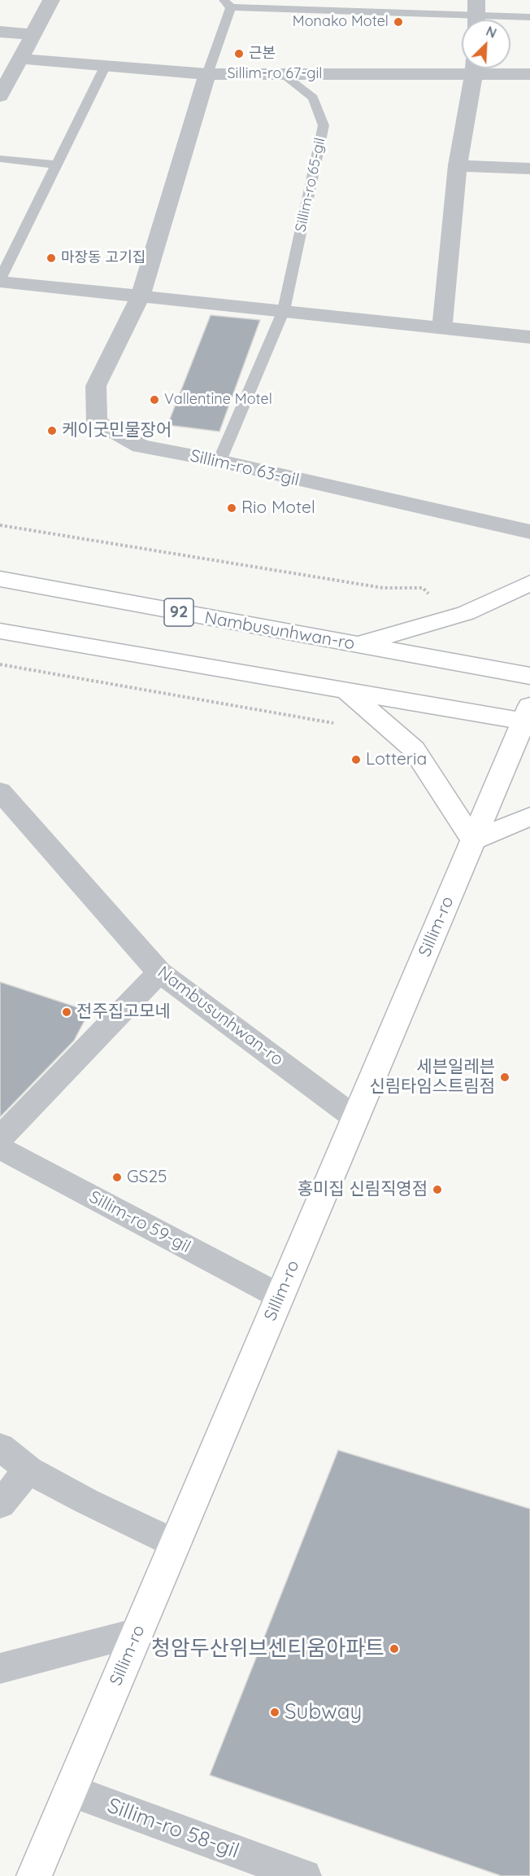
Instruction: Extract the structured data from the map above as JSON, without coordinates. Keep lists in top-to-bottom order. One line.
{"streets":{"main road":["92","Nambusunhwan-ro","Sillim-ro"],"street":["Sillim-ro 67-gil","Sillim-ro 63-gil","Sillim-ro 59-gil","Sillim-ro 58-gil"],"lane":["Sillim-ro 65-gil"]},"crossings":[["Sillim-ro 67-gil","Sillim-ro 65-gil"],["Sillim-ro 65-gil","Sillim-ro 63-gil"],["Nambusunhwan-ro","Sillim-ro"],["Sillim-ro","Sillim-ro 59-gil"],["Sillim-ro","Sillim-ro 58-gil"]],"places":["Monako Motel","근본","마장동 고기집","Vallentine Motel","케이굿민물장어","Rio Motel","Lotteria","전주집고모네","세븐일레븐 신림타임스트림점","GS25","홍미집 신림직영점","청암두산위브센티움아파트","Subway"],"north":"top right"}
